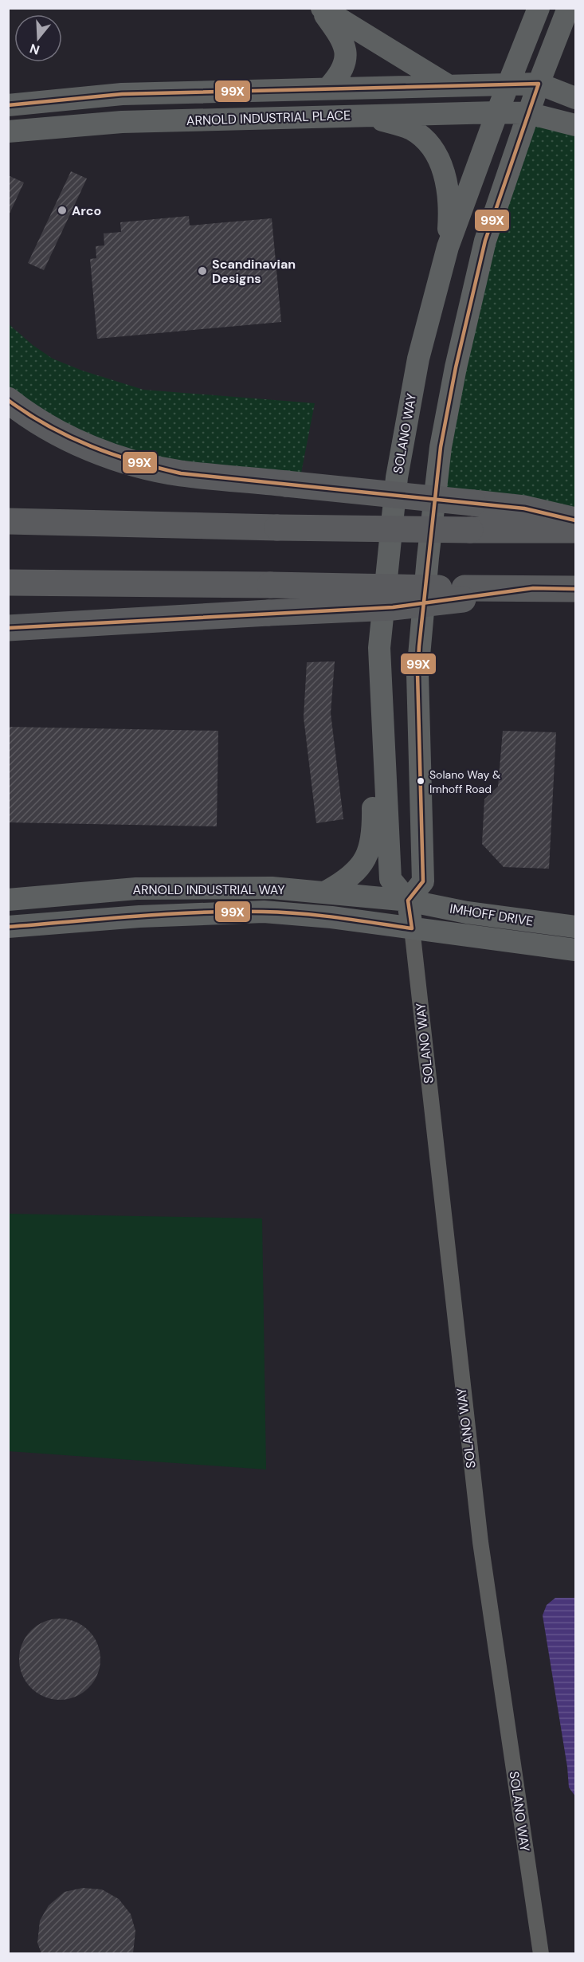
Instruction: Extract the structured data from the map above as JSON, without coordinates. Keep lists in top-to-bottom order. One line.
{"streets":{"street":["ARNOLD INDUSTRIAL PLACE","SOLANO WAY","ARNOLD INDUSTRIAL WAY","IMHOFF DRIVE"]},"crossings":[["ARNOLD INDUSTRIAL PLACE","SOLANO WAY"],["SOLANO WAY","ARNOLD INDUSTRIAL WAY"],["SOLANO WAY","IMHOFF DRIVE"],["ARNOLD INDUSTRIAL WAY","IMHOFF DRIVE"]],"places":["Arco","Scandinavian Designs","Solano Way & Imhoff Road"],"lines":["transit line 99X"],"north":"bottom"}
